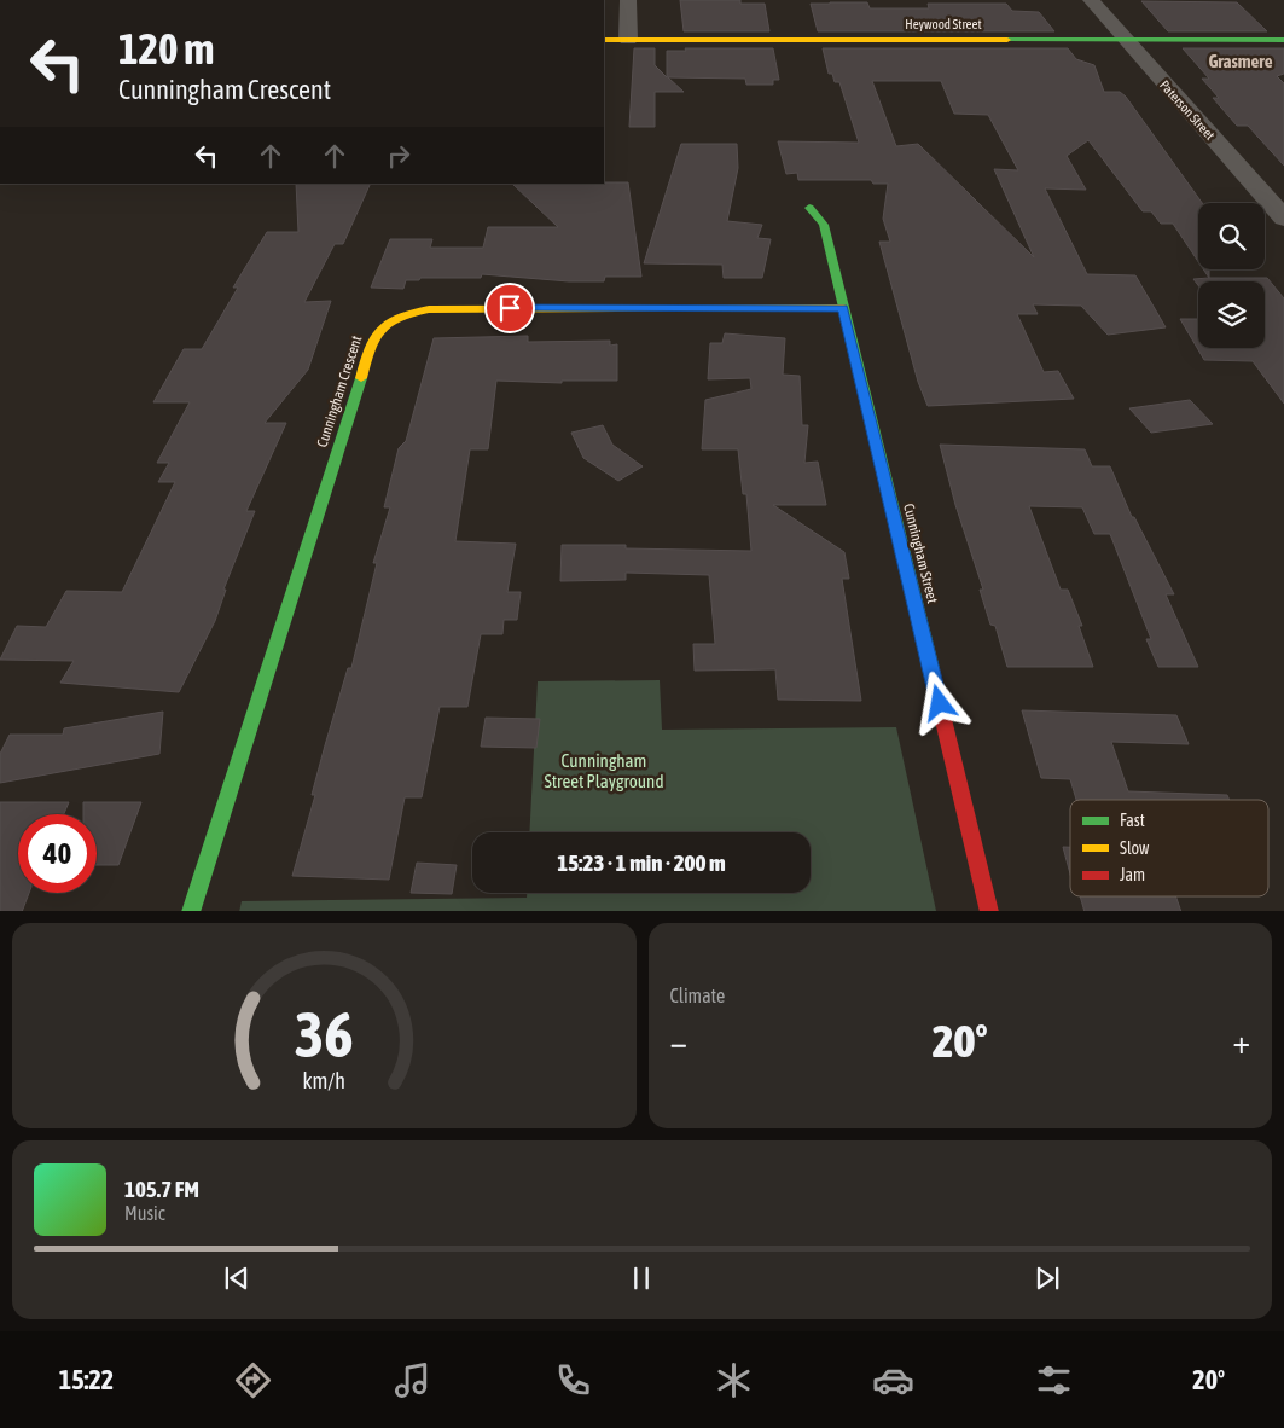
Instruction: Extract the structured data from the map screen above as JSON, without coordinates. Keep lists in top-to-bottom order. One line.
{"streets":{"street":["Heywood Street","Paterson Street","Cunningham Crescent","Cunningham Street"]},"crossings":[["Heywood Street","Paterson Street"],["Cunningham Crescent","Cunningham Street"]],"districts":["Grasmere"],"parks":["Cunningham Street Playground"],"legend":["Fast","Slow","Jam"],"page":{"turn":["120 m","Cunningham Crescent"],"limit":"40","trip":"15:23 · 1 min · 200 m","tile":"Climate","heat":["−","20°","+"],"song":["105.7 FM","Music"],"tabs":["15:22","20°"],"gauge":["36","km/h"]}}
